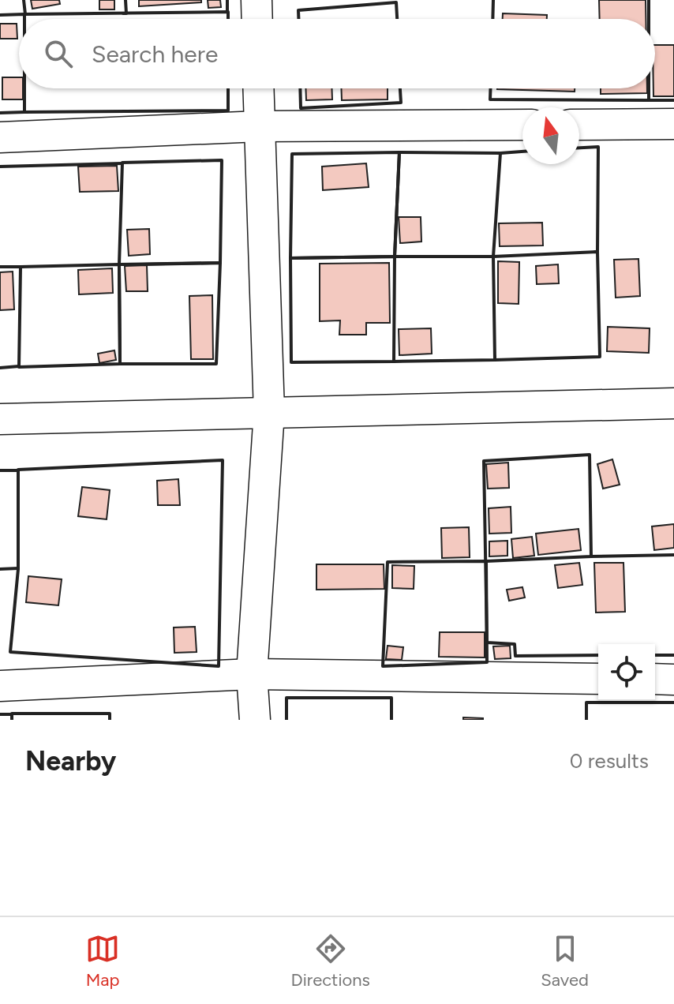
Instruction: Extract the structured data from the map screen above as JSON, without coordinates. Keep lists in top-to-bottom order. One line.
{"north":"top","page":{"search":"Search here","heading":["Nearby","0 results"],"nav":["Map","Directions","Saved"]}}
